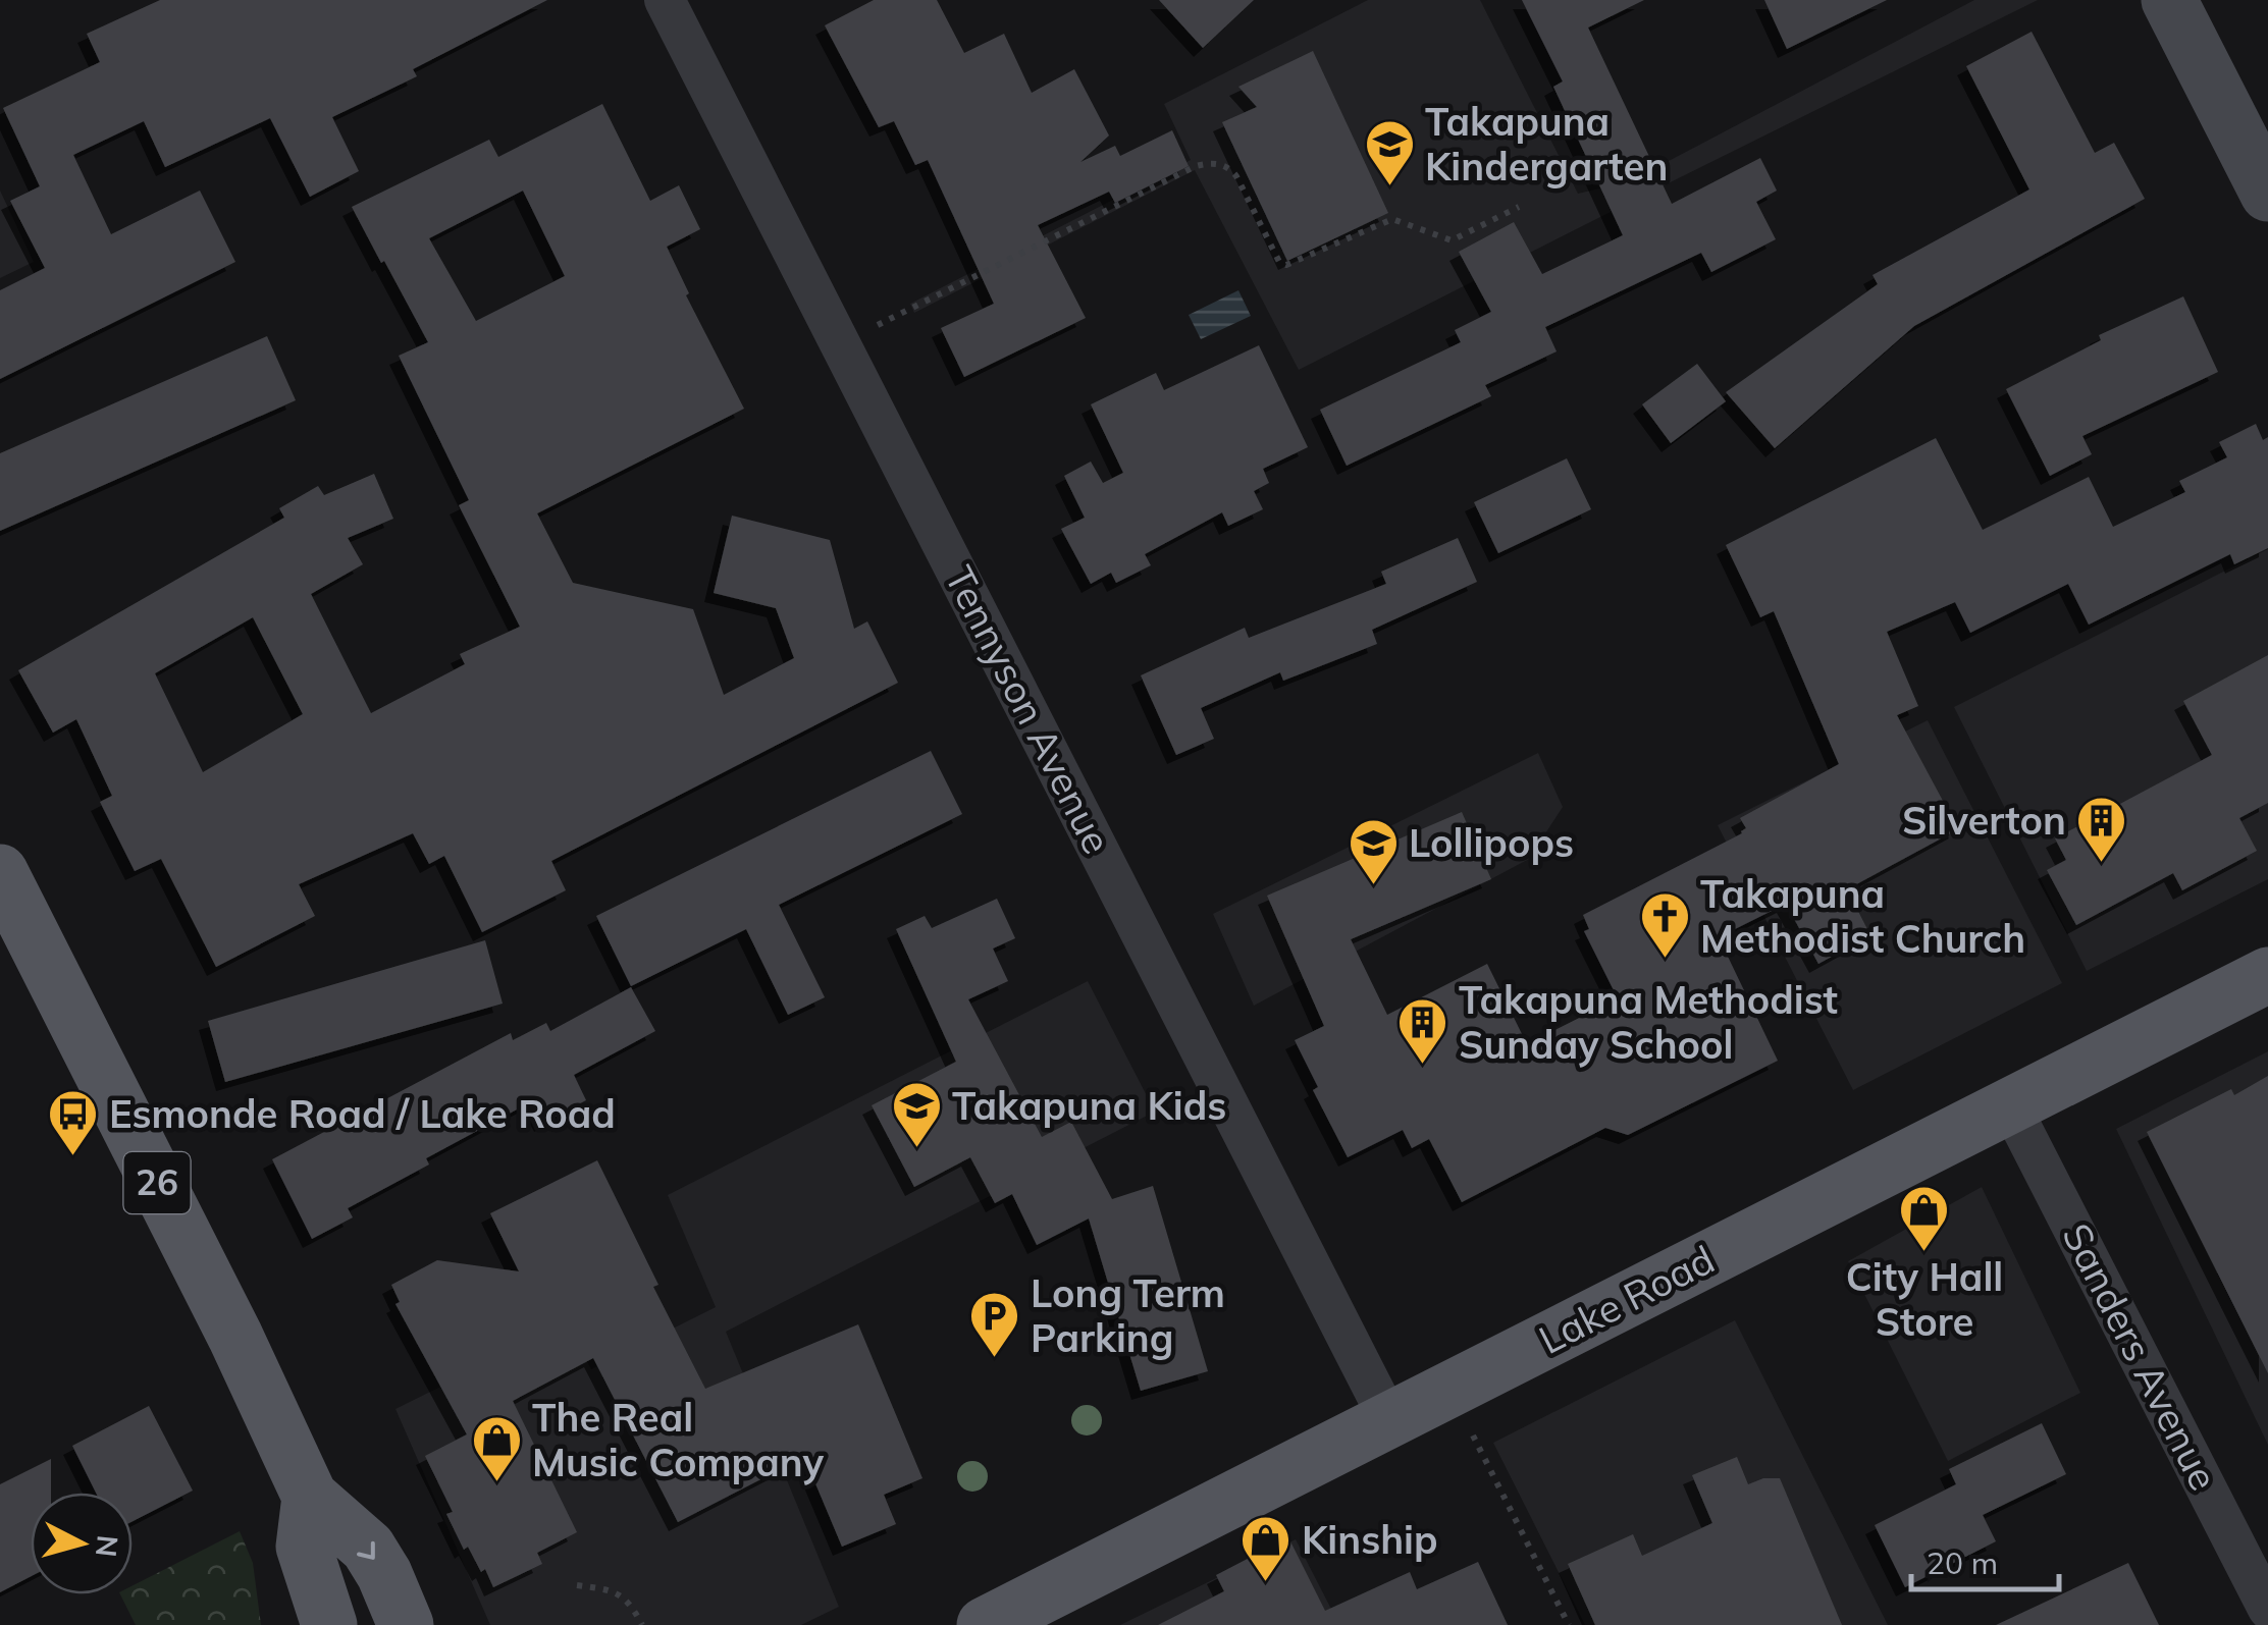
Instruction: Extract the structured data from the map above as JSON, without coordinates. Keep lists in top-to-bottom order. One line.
{"streets":{"main road":["26","Lake Road"],"street":["Tennyson Avenue","Sanders Avenue"]},"crossings":[["Tennyson Avenue","Lake Road"],["Lake Road","Sanders Avenue"]],"places":{"school or university":["Takapuna Kindergarten","Lollipops","Takapuna Kids"],"building":["Silverton","Takapuna Methodist Sunday School"],"church":["Takapuna Methodist Church"],"bus stop":["Esmonde Road / Lake Road"],"shop":["City Hall Store","The Real Music Company","Kinship"],"parking":["Long Term Parking"]},"scale_bar":"20 m","north":"right"}
